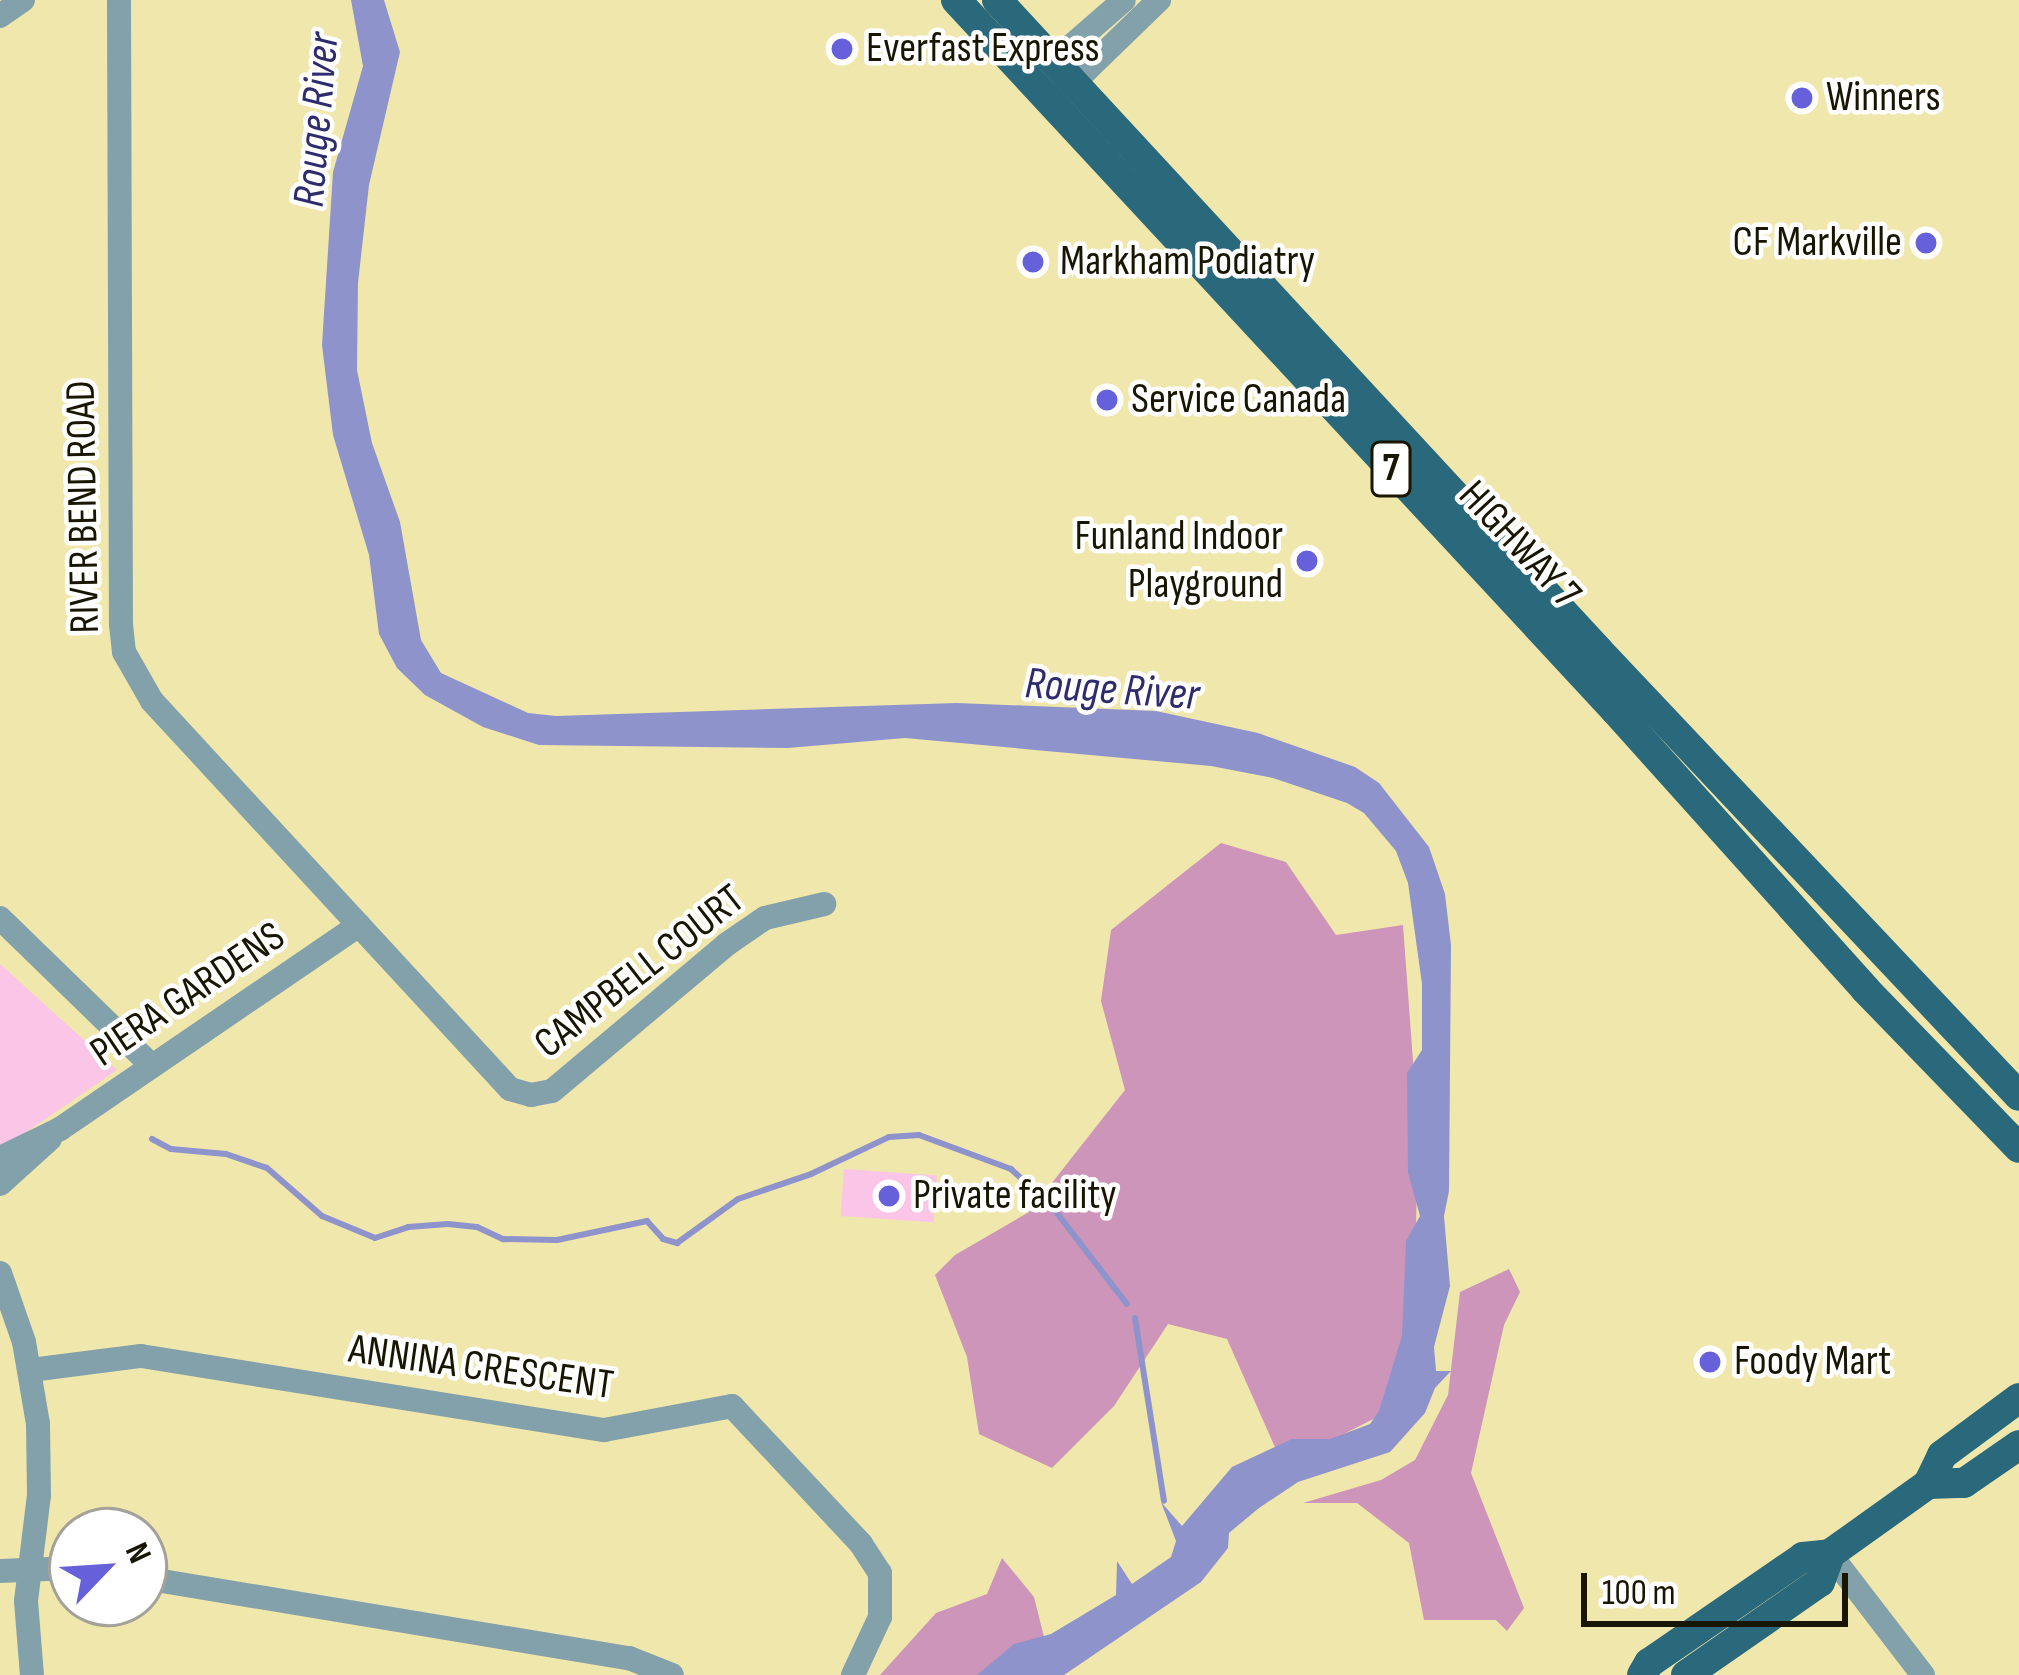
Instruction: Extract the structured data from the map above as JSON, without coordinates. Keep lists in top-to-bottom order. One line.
{"streets":{"main road":["7","HIGHWAY 7"],"street":["RIVER BEND ROAD","CAMPBELL COURT","PIERA GARDENS","ANNINA CRESCENT"]},"crossings":[["RIVER BEND ROAD","CAMPBELL COURT"],["RIVER BEND ROAD","PIERA GARDENS"],["CAMPBELL COURT","PIERA GARDENS"]],"water":["Rouge River"],"places":["Everfast Express","Winners","CF Markville","Markham Podiatry","Service Canada","Funland Indoor Playground","Private facility","Foody Mart"],"scale_bar":"100 m","north":"top right"}
